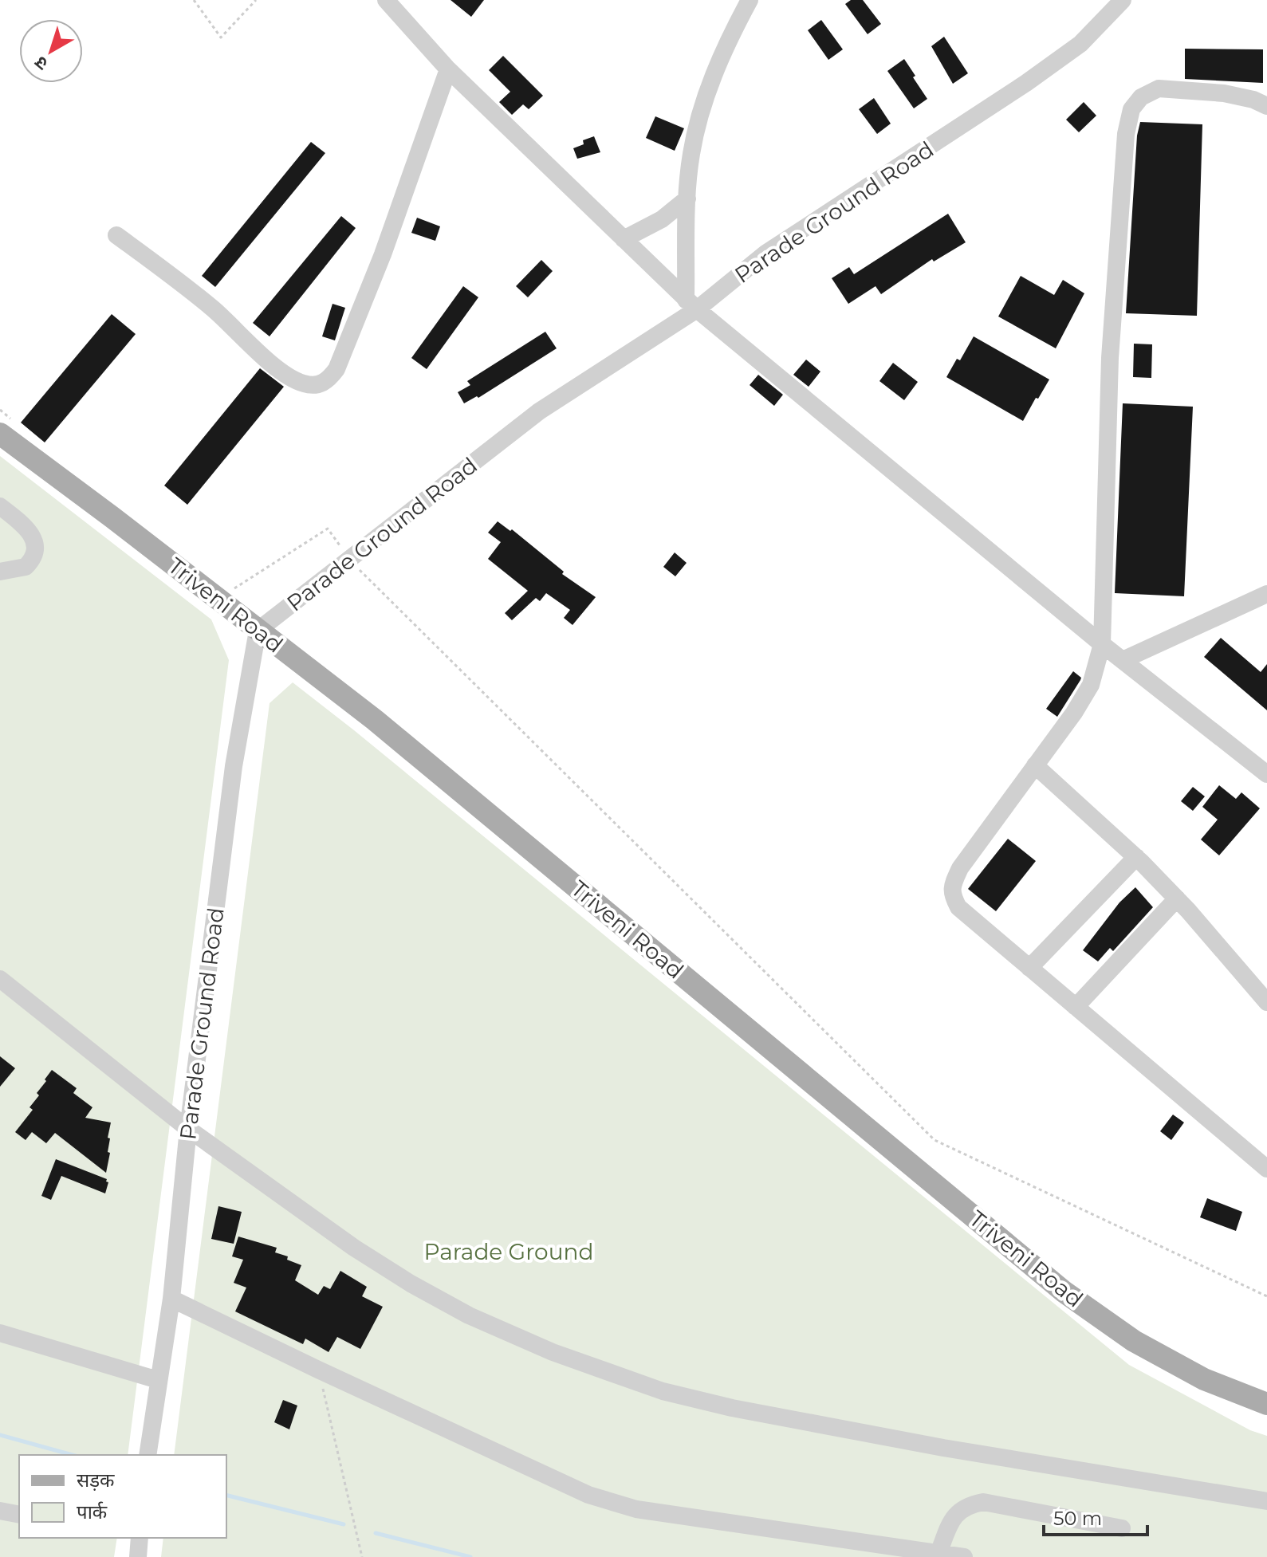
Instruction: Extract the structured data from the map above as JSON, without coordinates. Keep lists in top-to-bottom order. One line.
{"streets":{"main road":["Triveni Road"],"street":["Parade Ground Road"]},"crossings":[["Parade Ground Road","Triveni Road"]],"parks":["Parade Ground"],"legend":["सड़क","पार्क"],"scale_bar":"50 m","north":"bottom left"}
